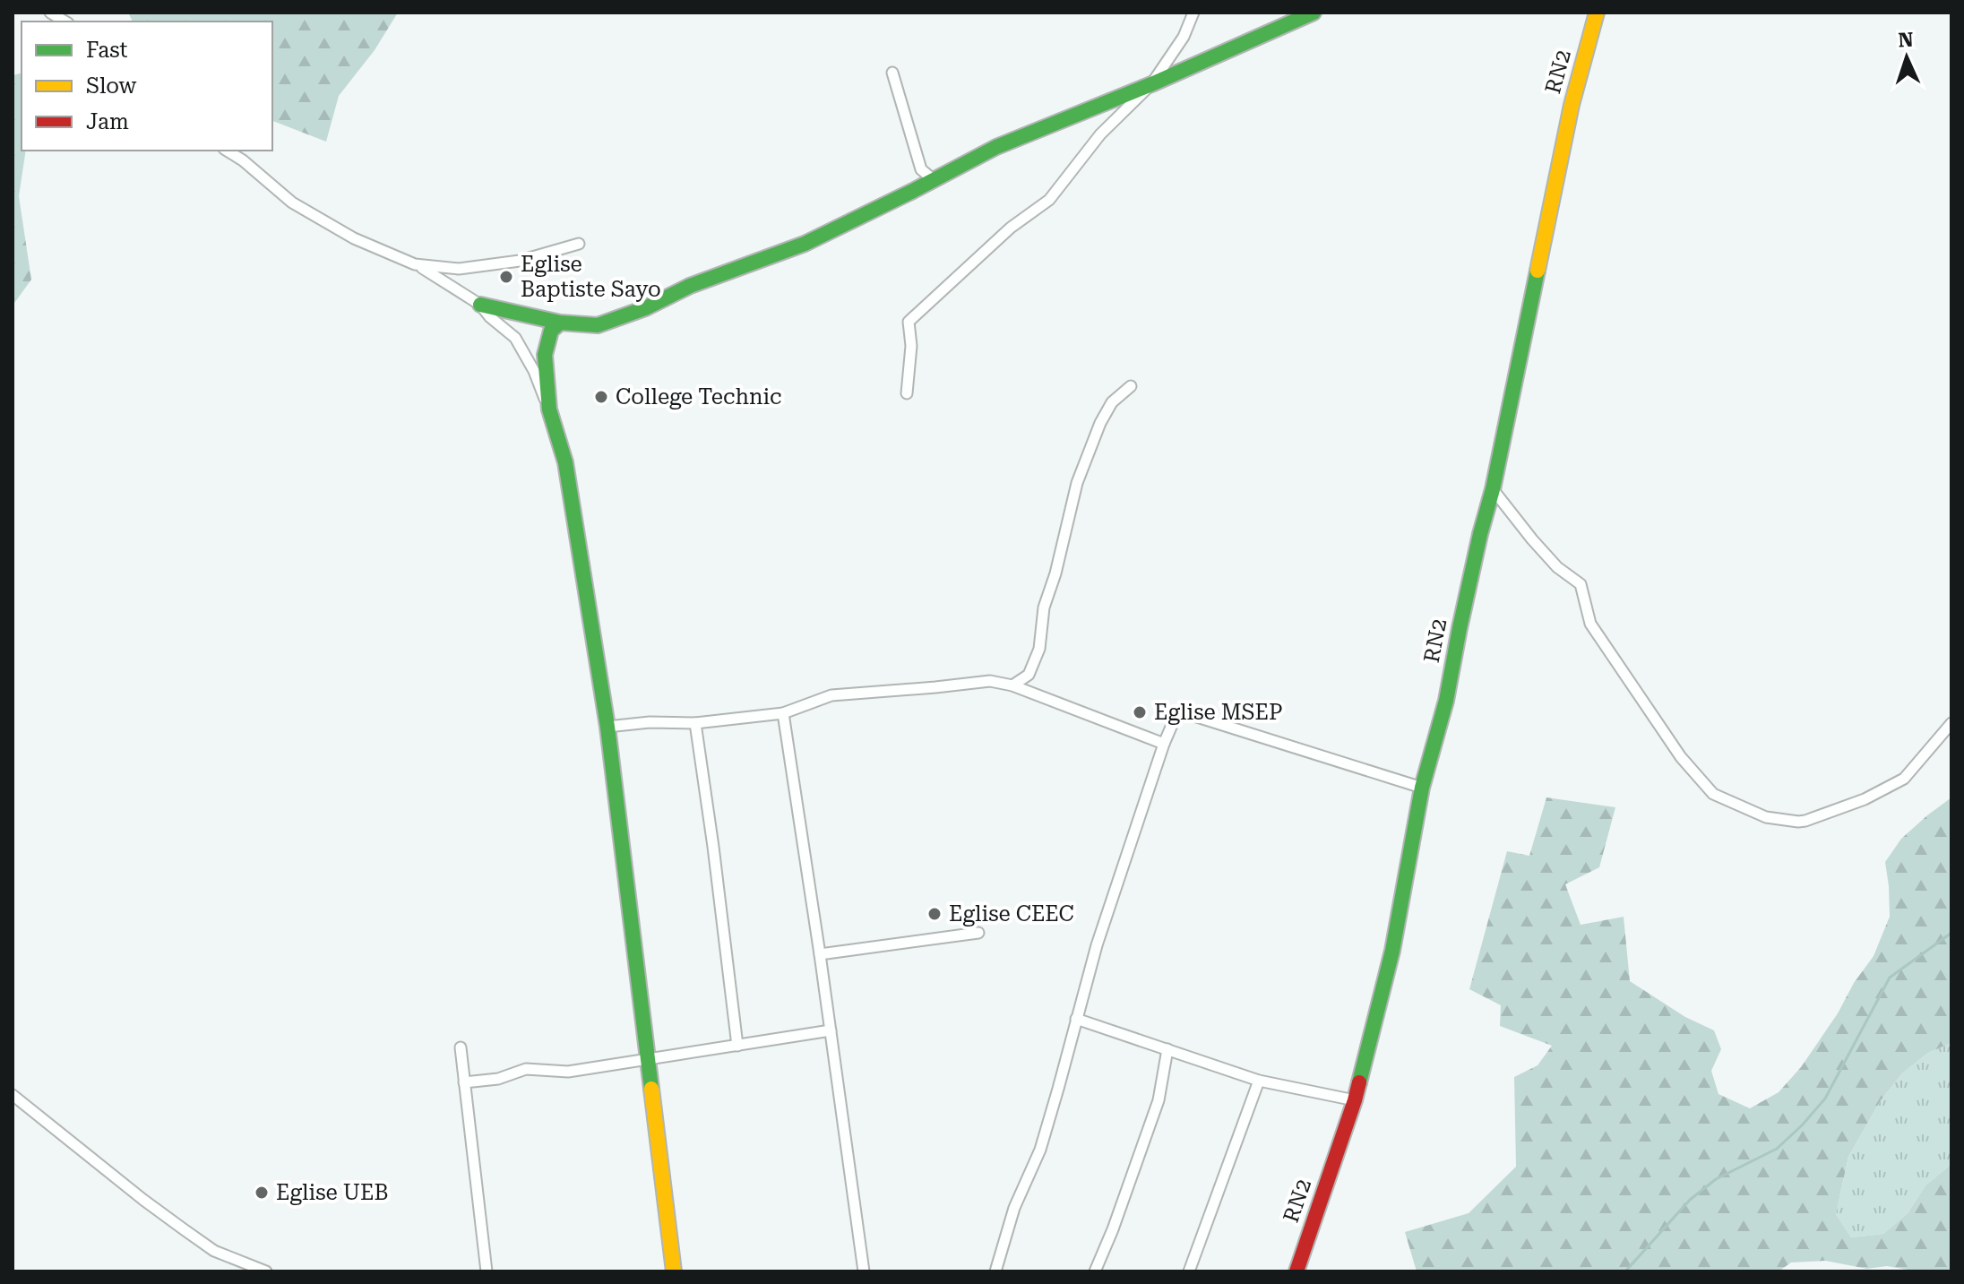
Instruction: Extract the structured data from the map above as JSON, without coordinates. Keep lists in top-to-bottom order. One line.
{"streets":{"street":["RN2"]},"places":["Eglise Baptiste Sayo","College Technic","Eglise MSEP","Eglise CEEC","Eglise UEB"],"legend":["Fast","Slow","Jam"],"north":"top"}
